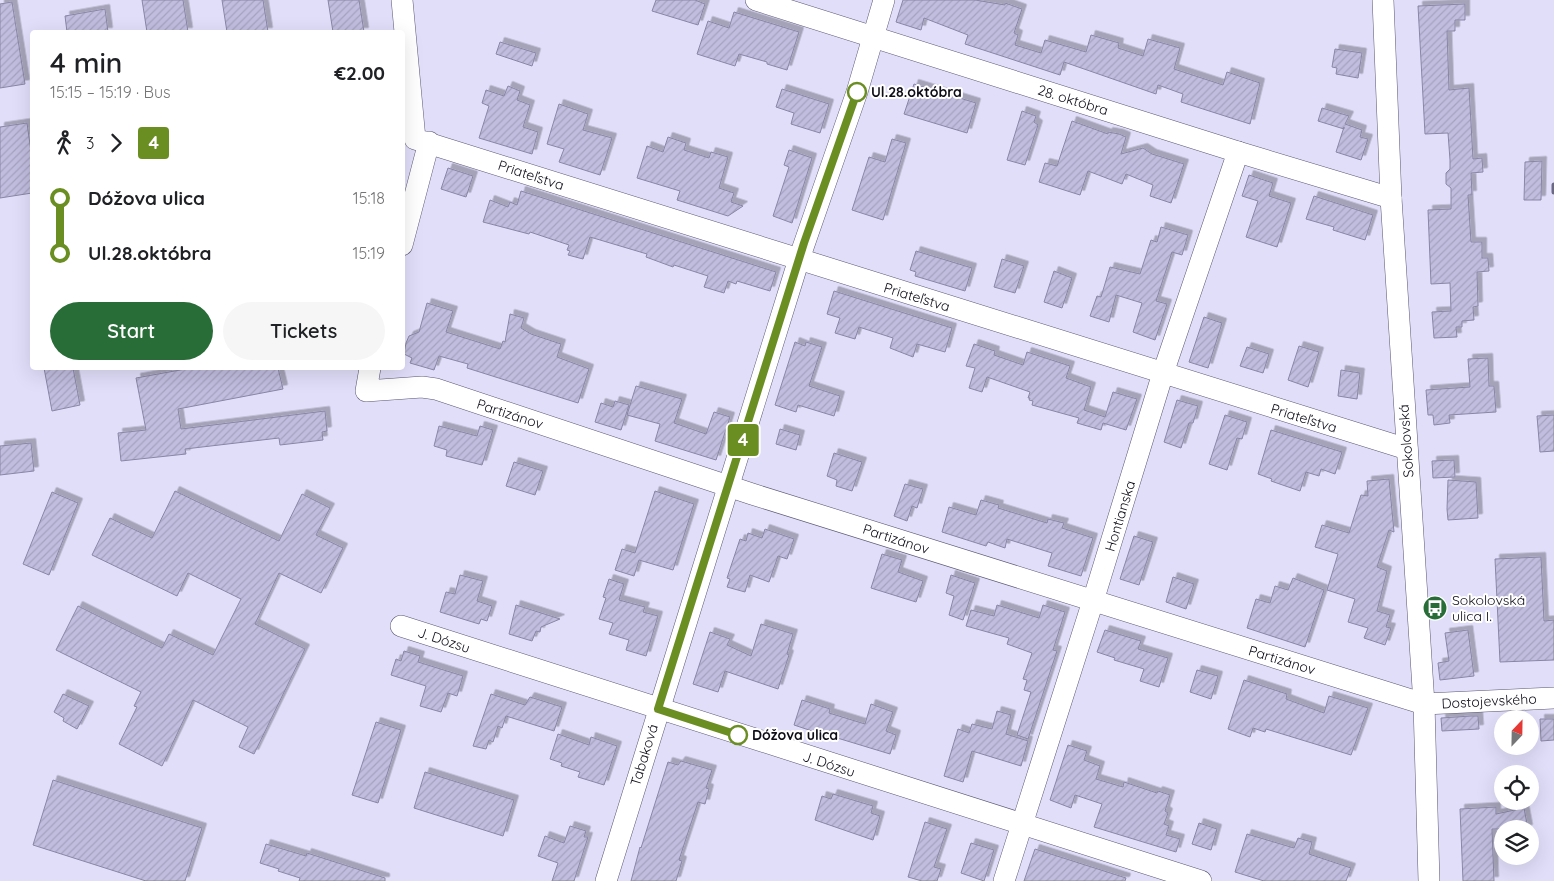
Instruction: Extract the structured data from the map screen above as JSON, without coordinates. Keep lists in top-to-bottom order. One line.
{"streets":{"street":["28. októbra","Priateľstva","Partizánov","Sokolovská","Hontianska","J. Dózsu","Dostojevského","Tabaková"]},"crossings":[["28. októbra","Sokolovská"],["28. októbra","Hontianska"],["28. októbra","Tabaková"],["Priateľstva","Sokolovská"],["Priateľstva","Hontianska"],["Priateľstva","Tabaková"],["Partizánov","Sokolovská"],["Partizánov","Hontianska"],["Partizánov","Dostojevského"],["Partizánov","Tabaková"],["Sokolovská","Dostojevského"],["Hontianska","J. Dózsu"],["J. Dózsu","Tabaková"]],"places":{"other":["Ul.28.októbra","Dóžova ulica"],"bus stop":["Sokolovská ulica I."]},"lines":["bus line 4"],"north":"top","page":{"on_map":"4","heading":["4 min","15:15 – 15:19 · Bus","€2.00"],"legs":["3","4"],"list":[{"name":"Dóžova ulica","value":"15:18"},{"name":"Ul.28.októbra","value":"15:19"}],"buttons":["Start","Tickets"]}}
